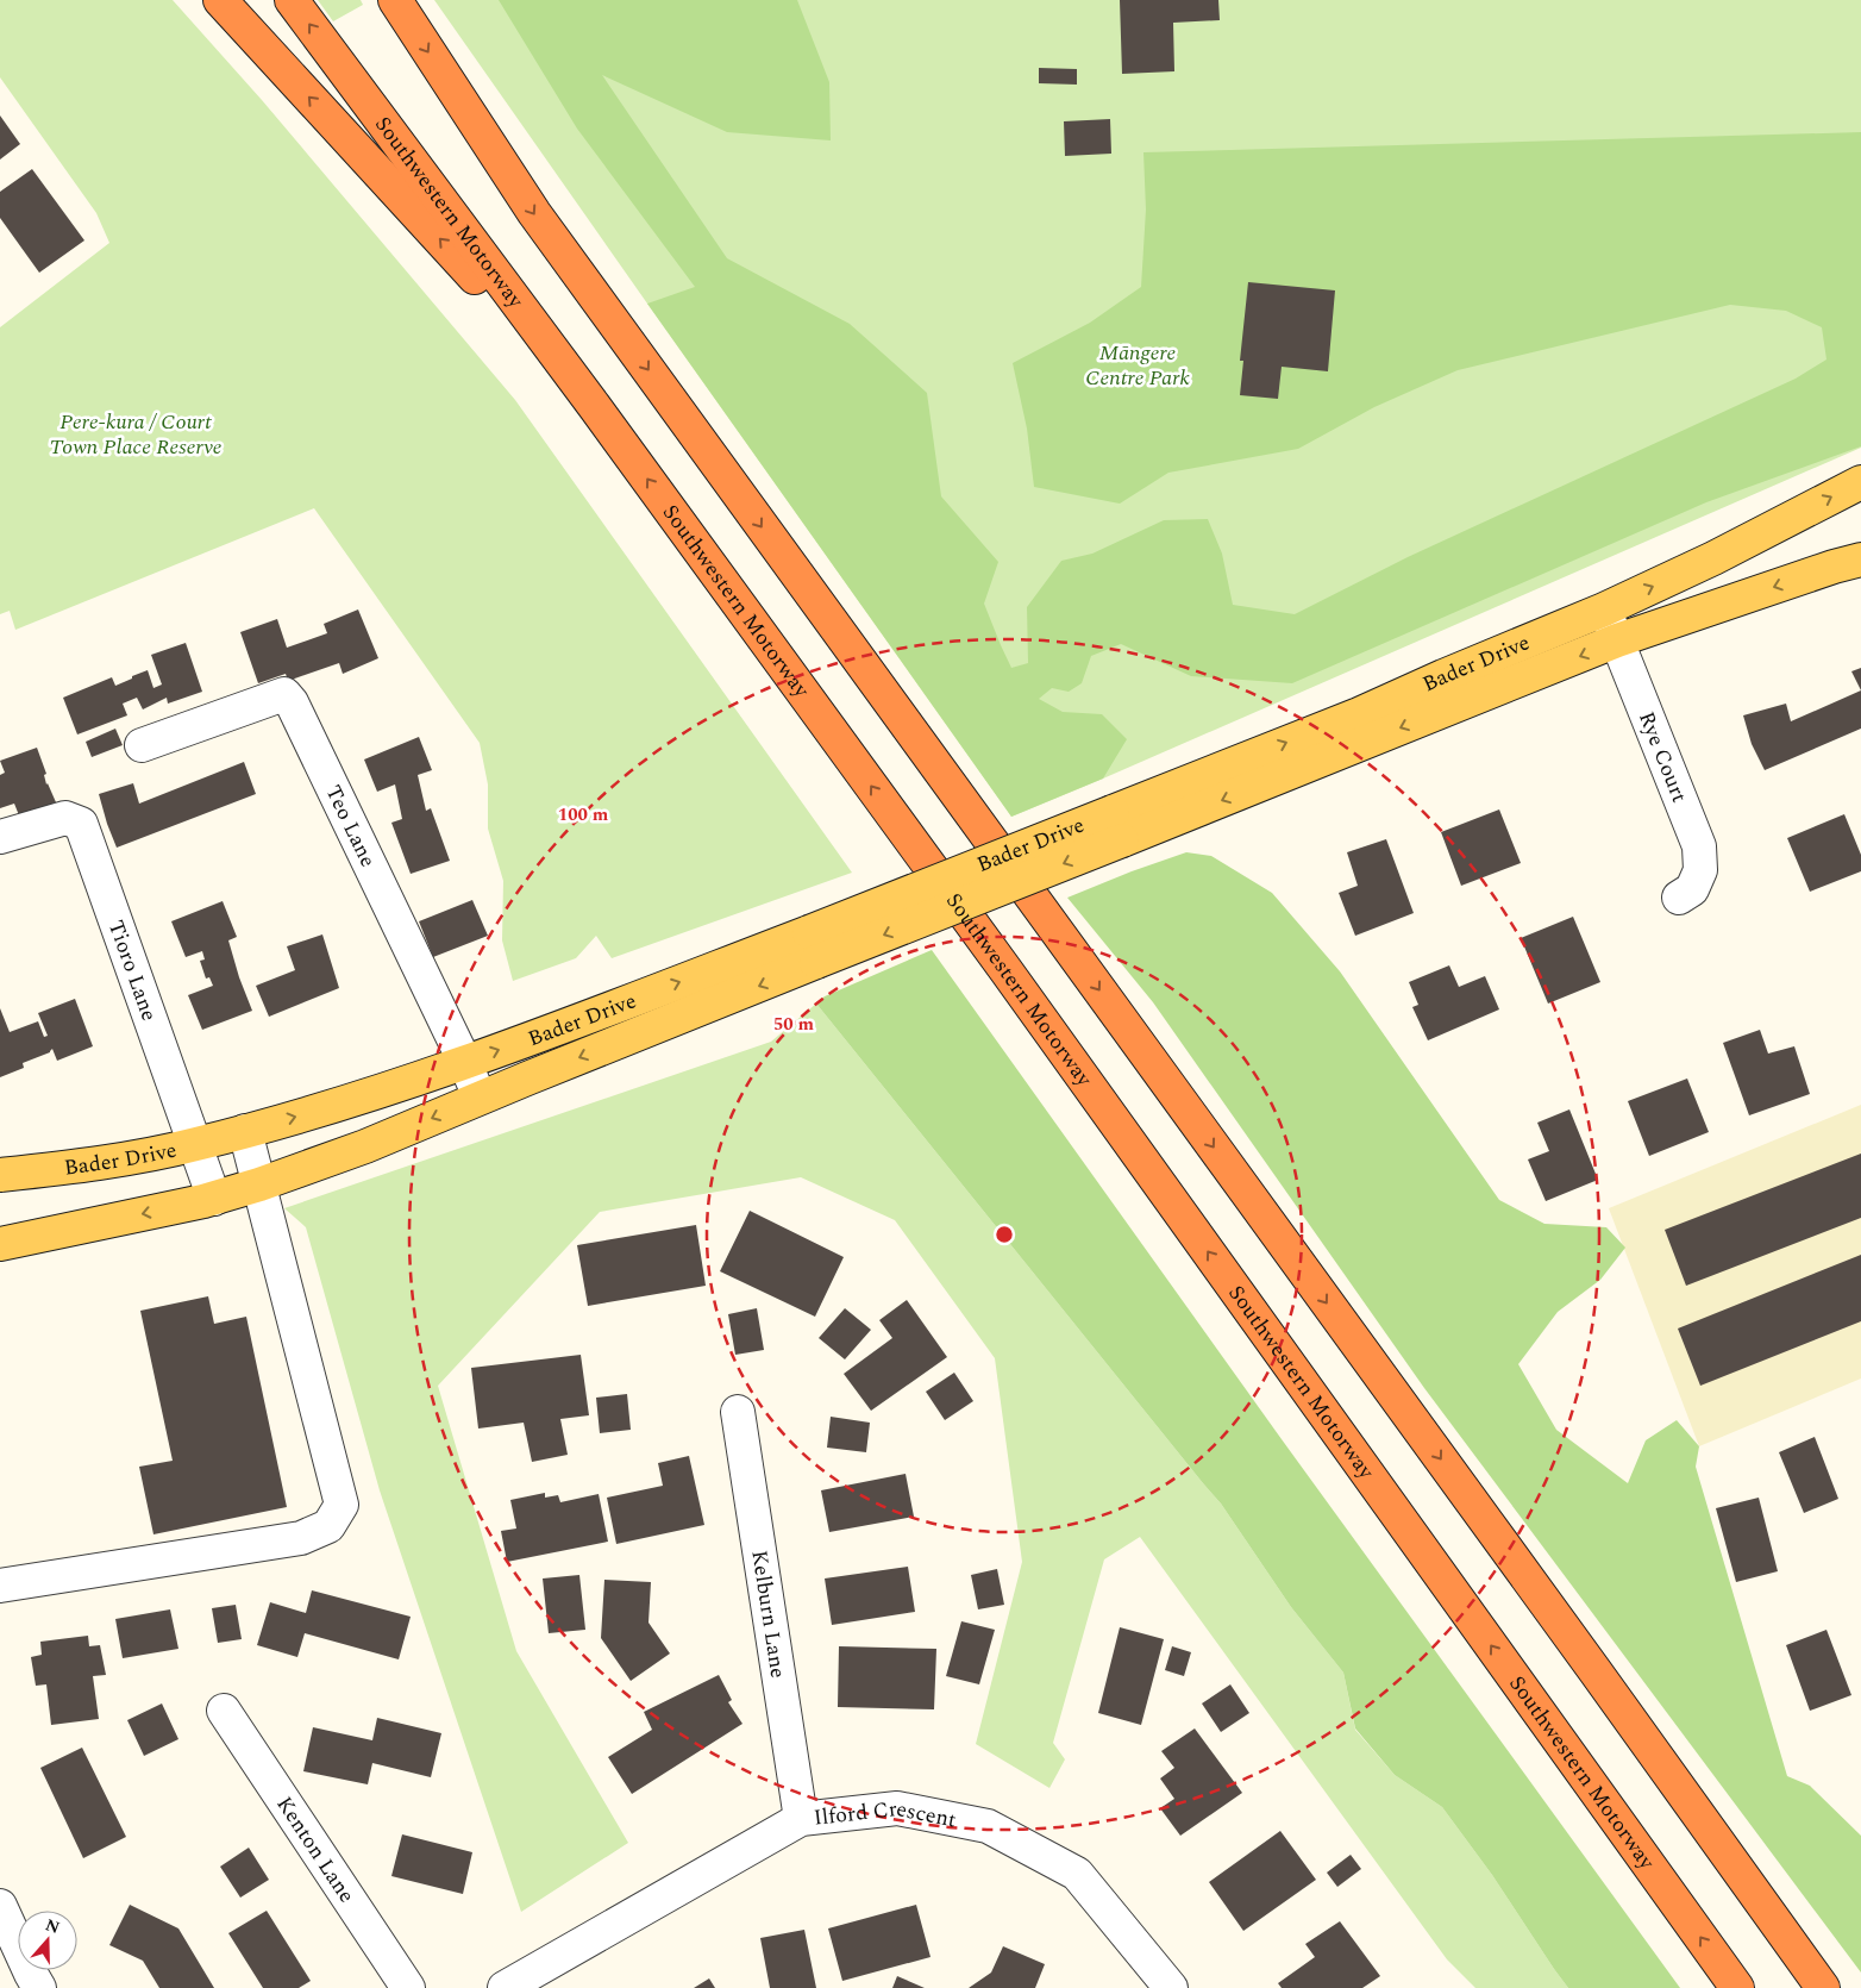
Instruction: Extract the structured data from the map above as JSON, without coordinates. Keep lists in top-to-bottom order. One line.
{"streets":{"highway":["Southwestern Motorway"],"main road":["Bader Drive"],"street":["Rye Court","Teo Lane","Tioro Lane","Kelburn Lane","Ilford Crescent","Kenton Lane"]},"crossings":[["Bader Drive","Rye Court"],["Bader Drive","Teo Lane"],["Bader Drive","Tioro Lane"],["Kelburn Lane","Ilford Crescent"]],"parks":["Māngere Centre Park","Pere-kura / Court Town Place Reserve"],"north":"top","rings":["100 m","50 m"]}
